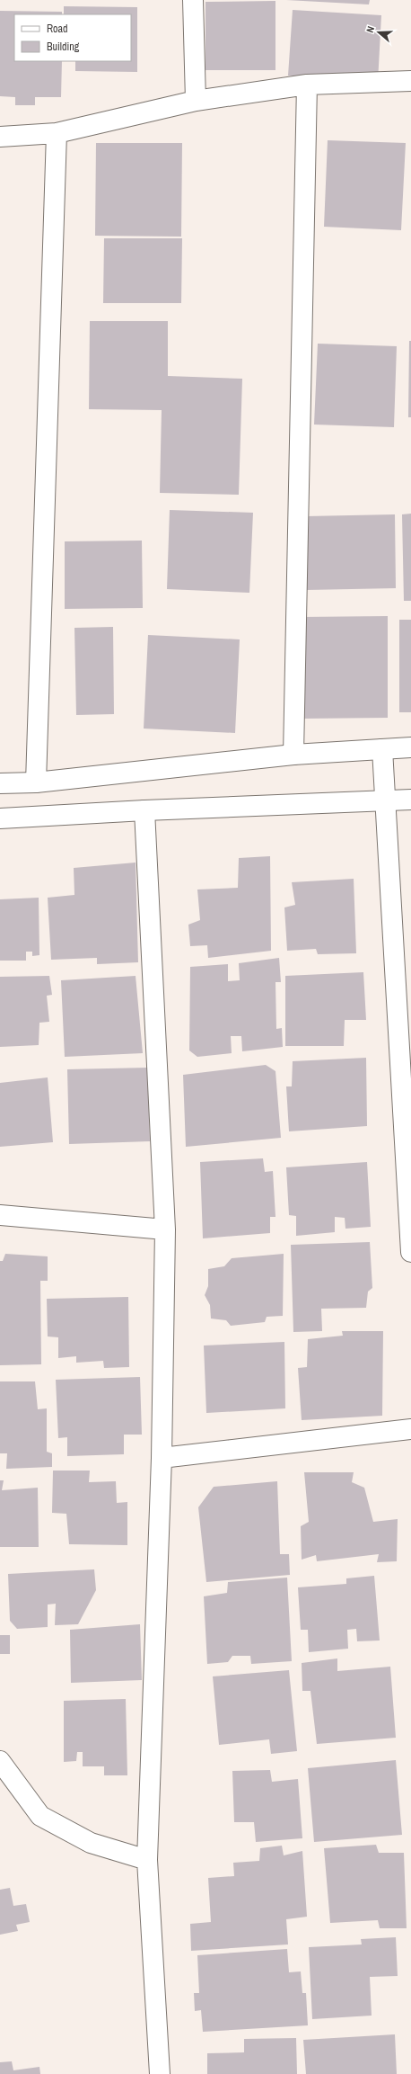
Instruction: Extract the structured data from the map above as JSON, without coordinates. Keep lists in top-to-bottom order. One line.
{"legend":["Road","Building"],"north":"left"}
